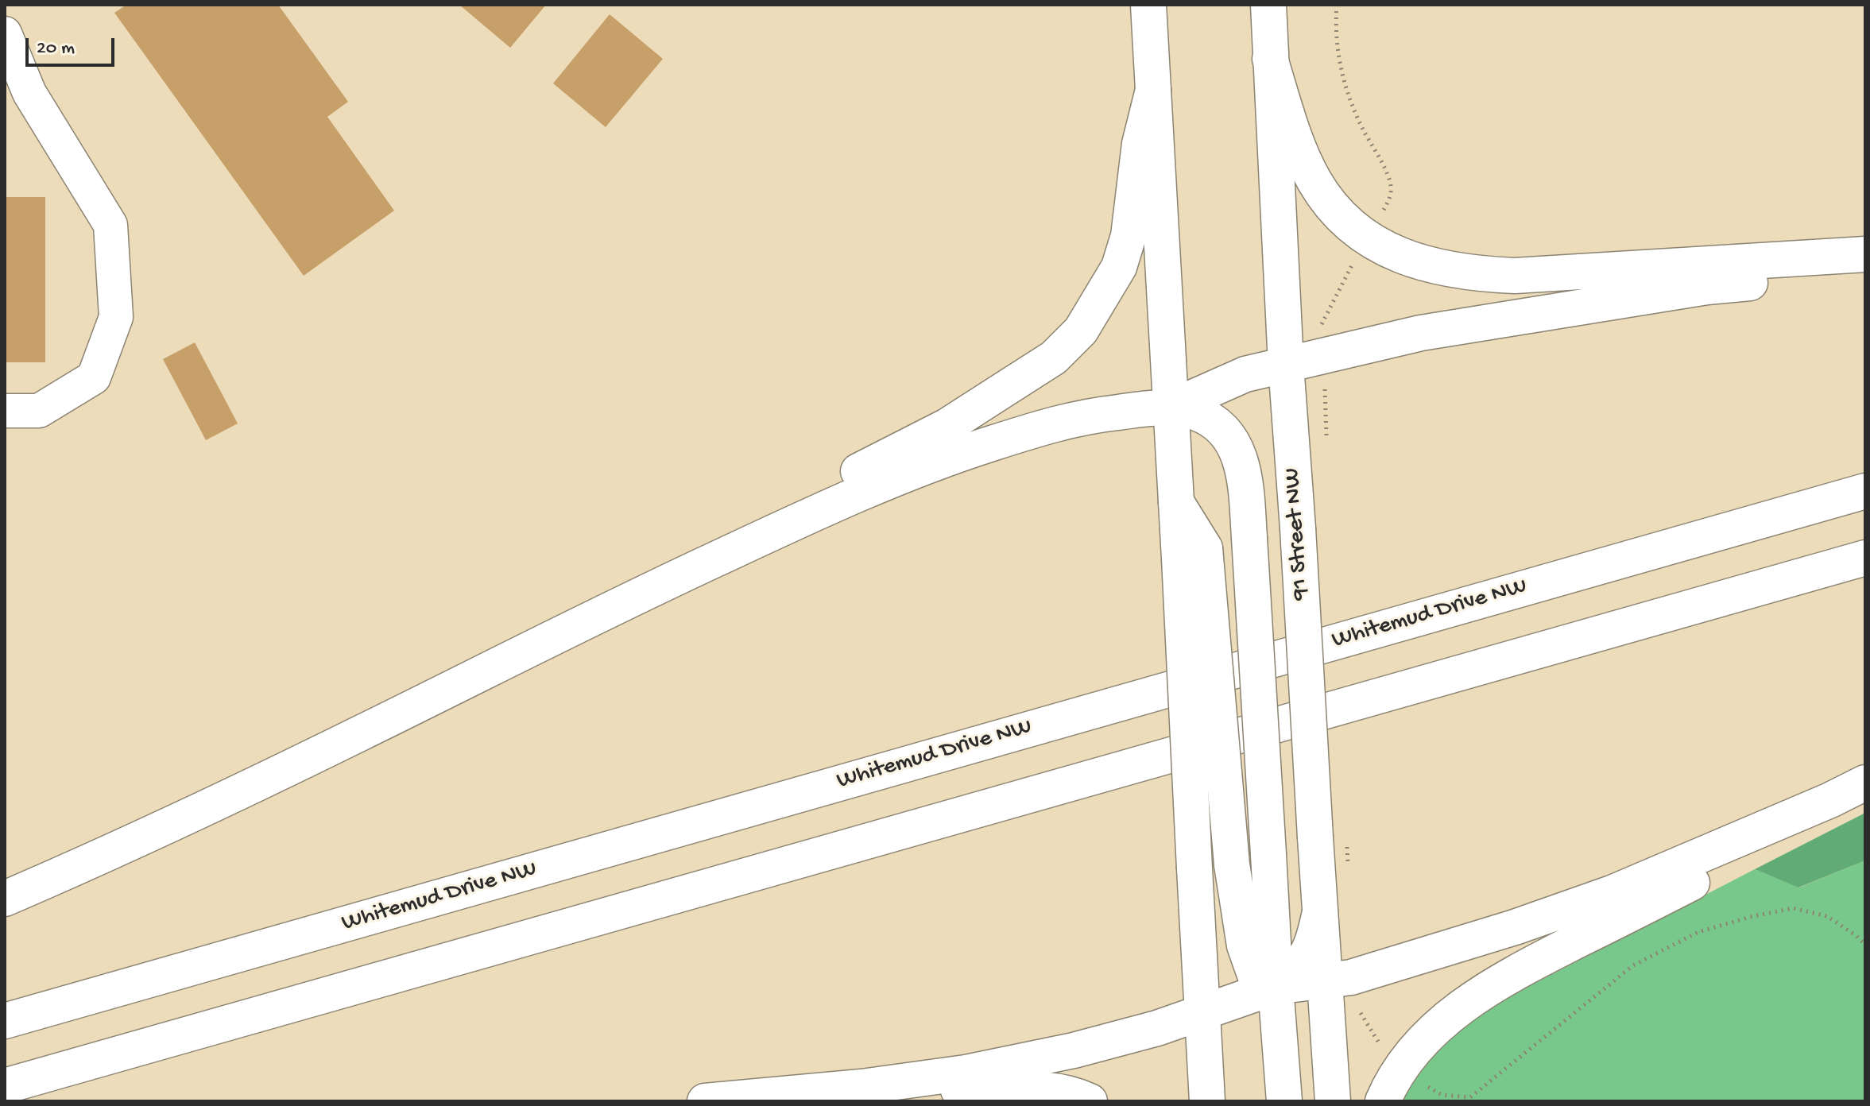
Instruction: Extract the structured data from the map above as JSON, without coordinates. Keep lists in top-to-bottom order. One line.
{"streets":{"main road":["91 Street NW","Whitemud Drive NW"]},"scale_bar":"20 m"}
